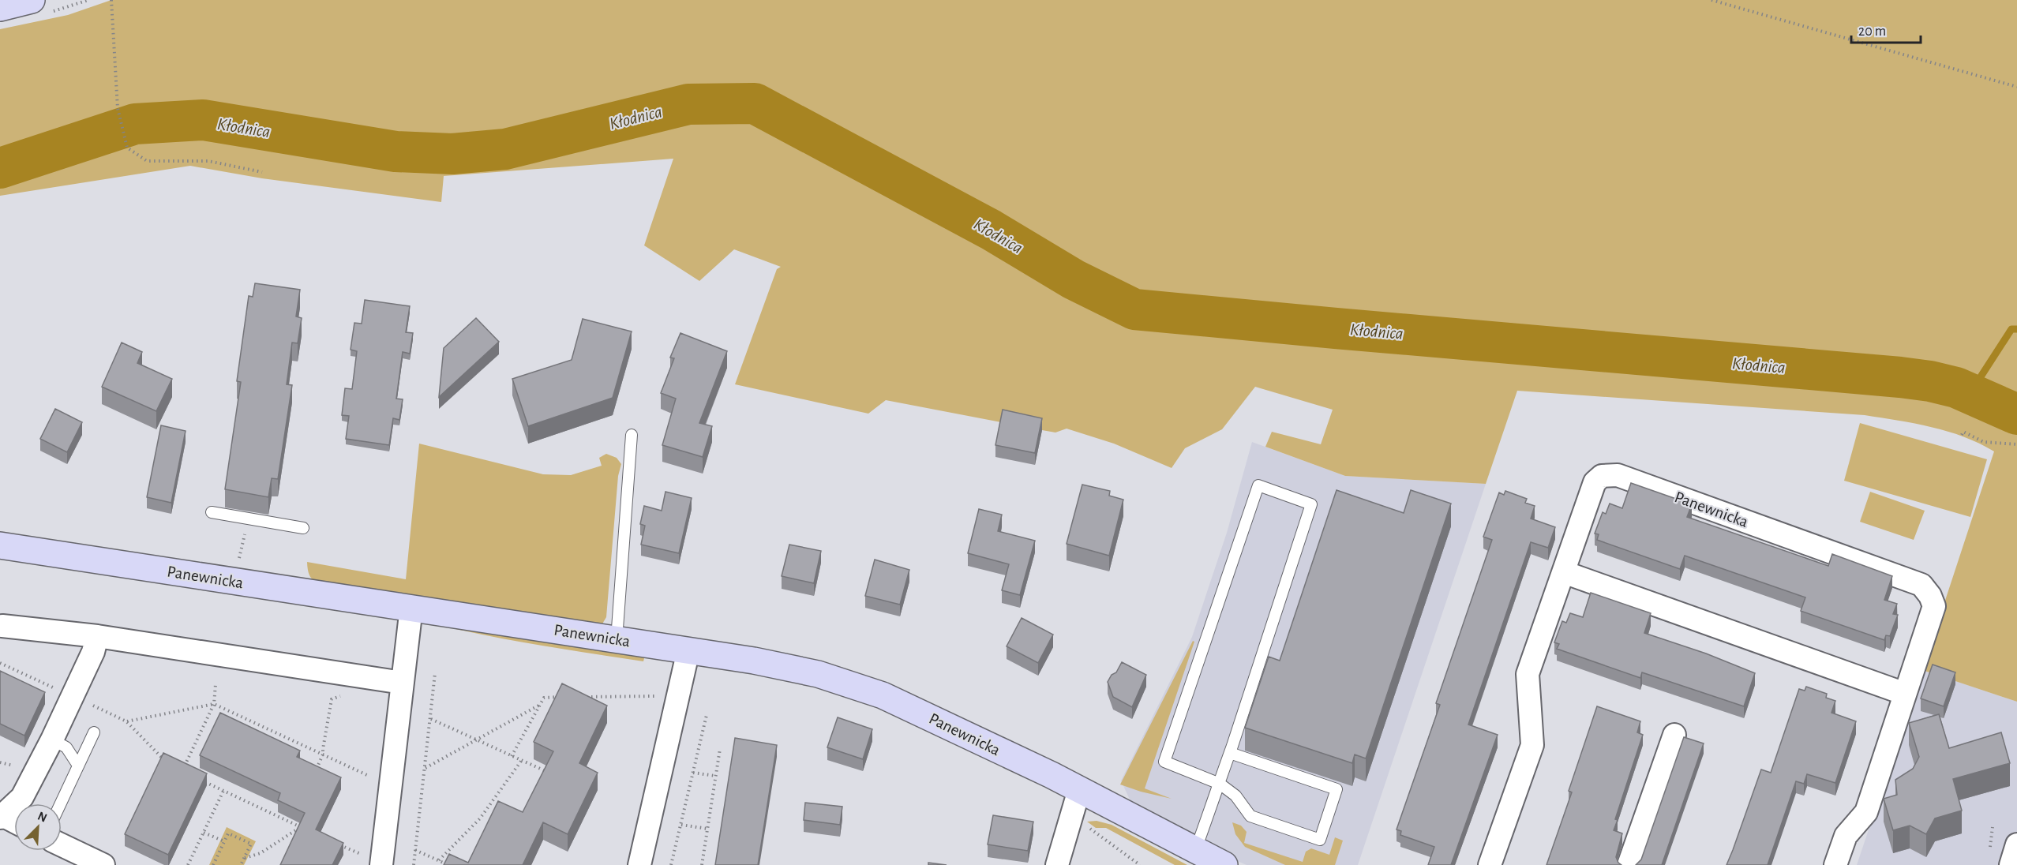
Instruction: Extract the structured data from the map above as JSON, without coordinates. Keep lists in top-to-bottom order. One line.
{"streets":{"street":["Panewnicka"]},"water":["Kłodnica"],"scale_bar":"20 m","north":"top right"}
